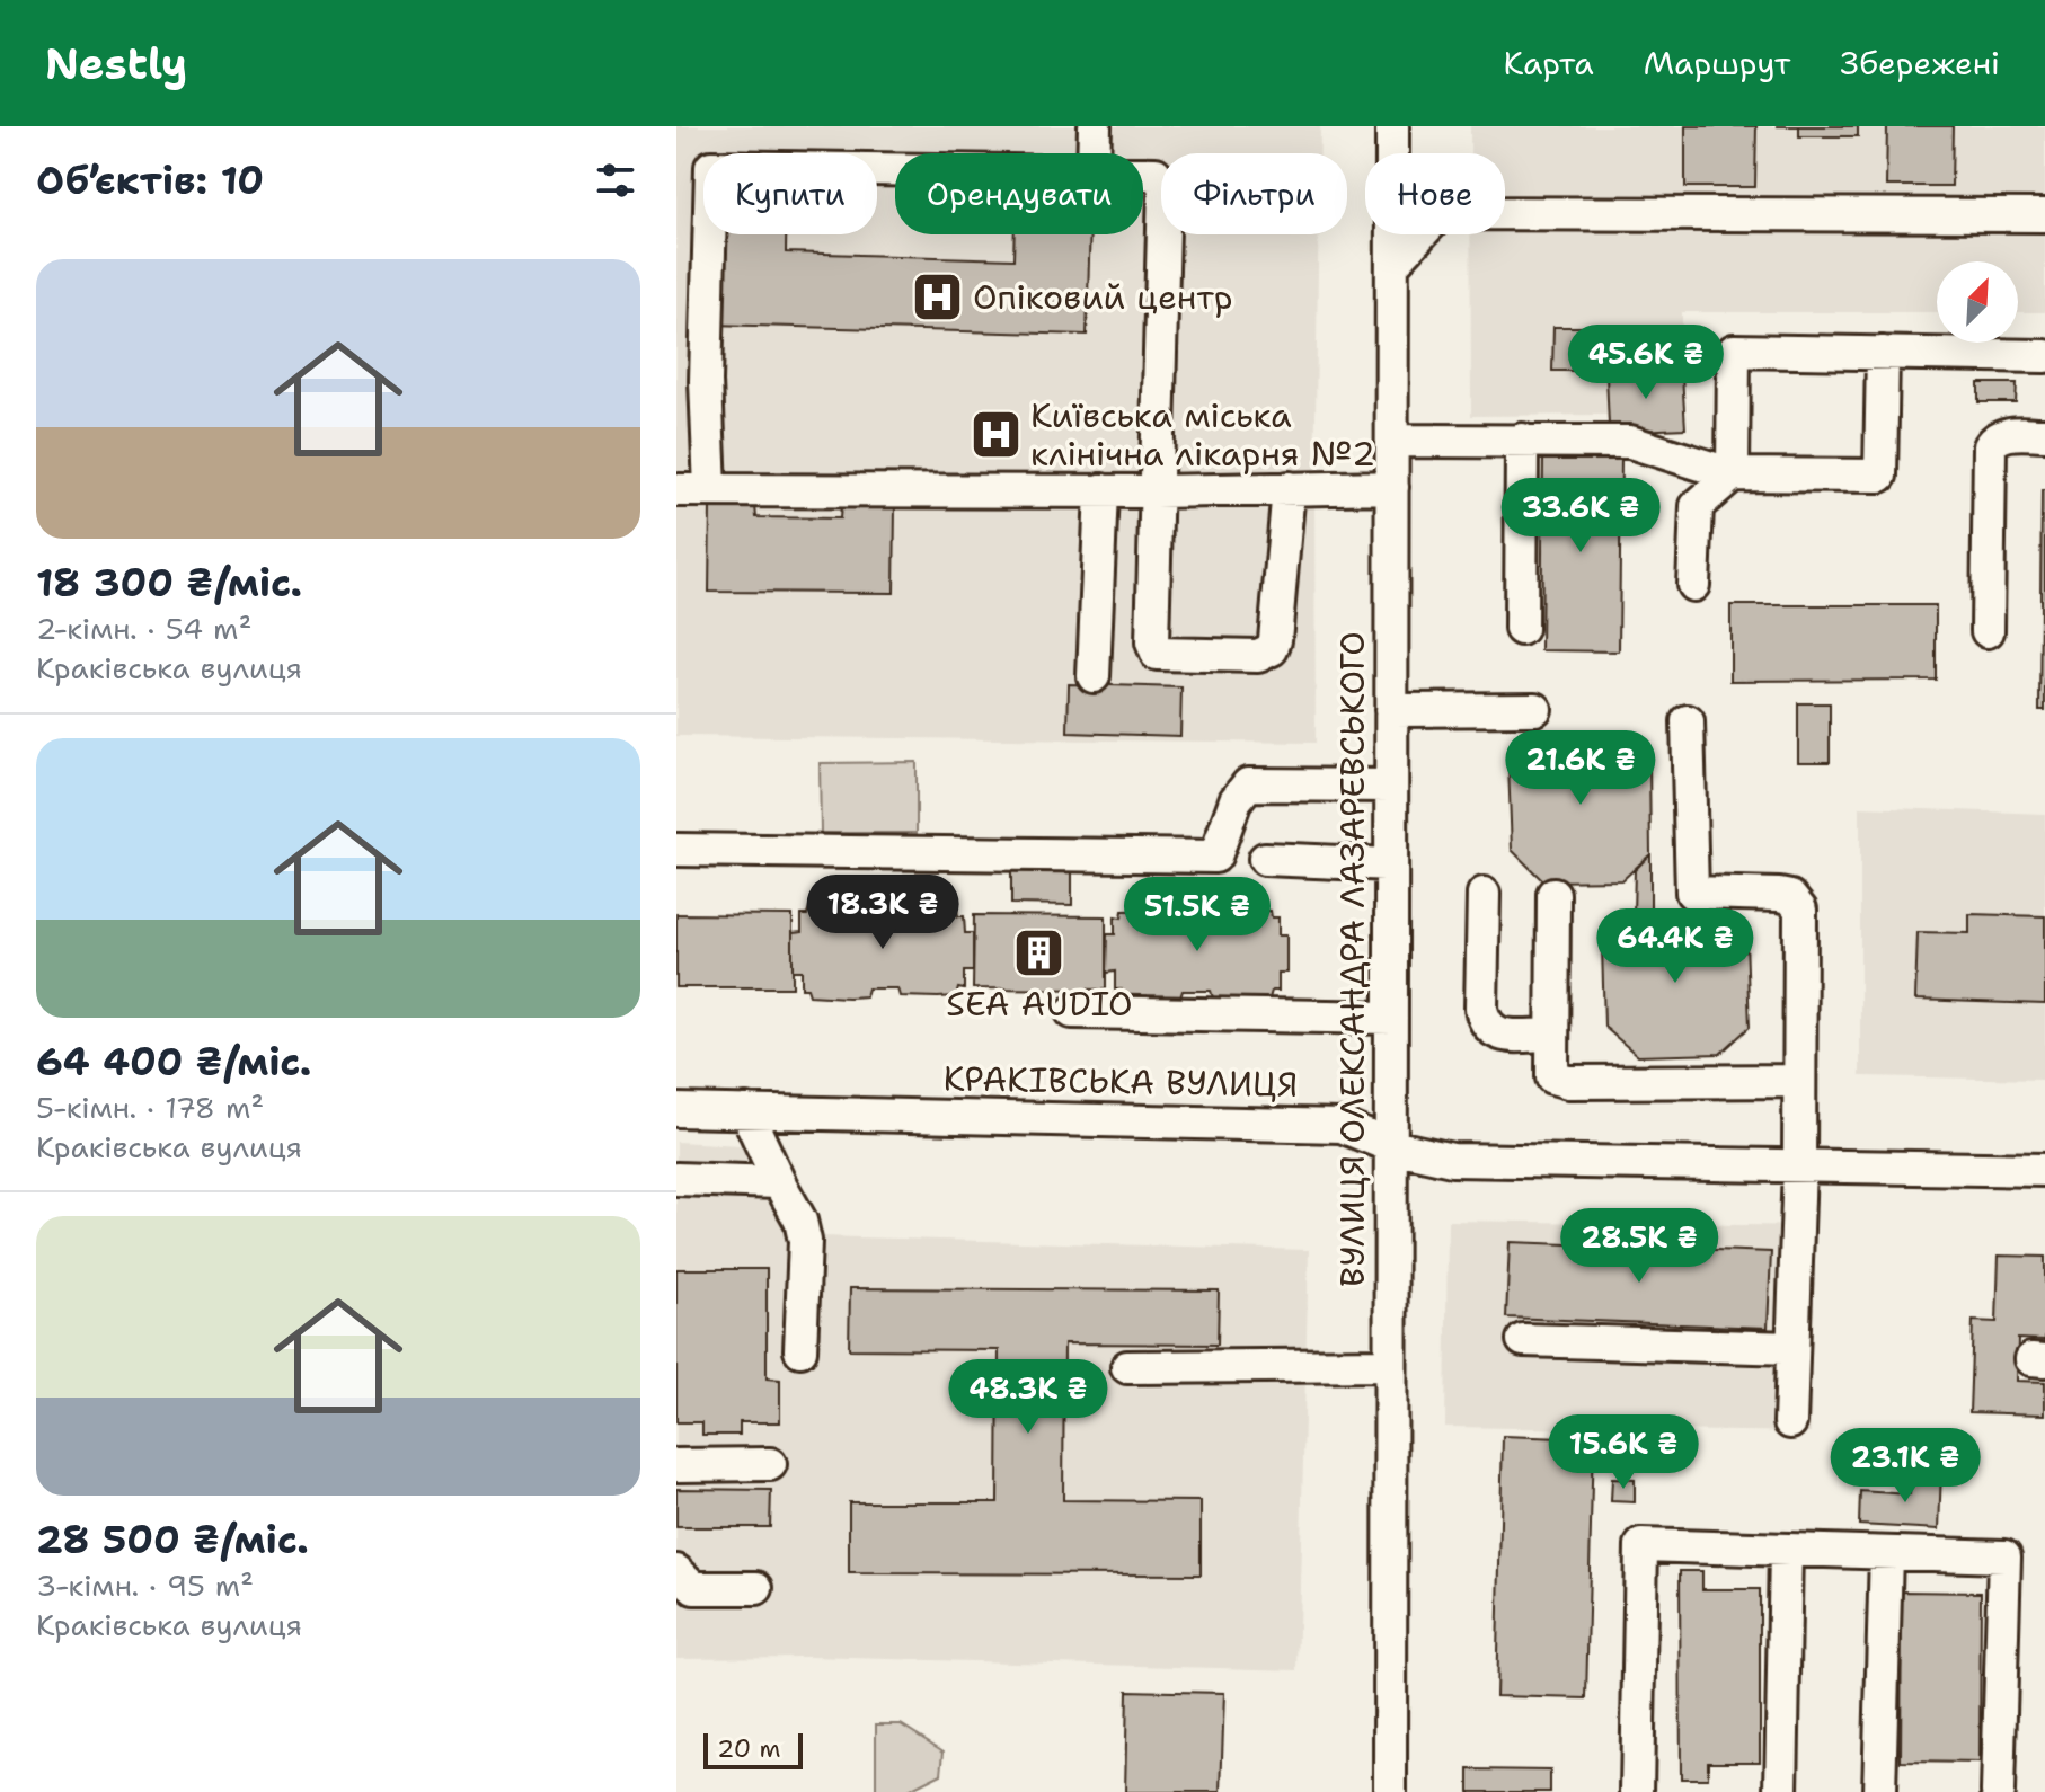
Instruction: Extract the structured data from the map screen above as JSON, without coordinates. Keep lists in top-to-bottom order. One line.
{"streets":{"street":["ВУЛИЦЯ ОЛЕКСАНДРА ЛАЗАРЕВСЬКОГО","КРАКІВСЬКА ВУЛИЦЯ"]},"crossings":[["ВУЛИЦЯ ОЛЕКСАНДРА ЛАЗАРЕВСЬКОГО","КРАКІВСЬКА ВУЛИЦЯ"]],"places":{"hospital":["Опіковий центр","Київська міська клінічна лікарня №2"],"building":["SEA AUDIO"]},"scale_bar":"20 m","north":"top right","page":{"header":"Nestly","nav":["Карта","Маршрут","Збережені"],"heading":"Об’єктів: 10","chip":["Купити","Орендувати","Фільтри","Нове"],"list":[{"name":"18 300 ₴/міс.","note":"2-кімн. · 54 m² · Краківська вулиця"},{"name":"64 400 ₴/міс.","note":"5-кімн. · 178 m² · Краківська вулиця"},{"name":"28 500 ₴/міс.","note":"3-кімн. · 95 m² · Краківська вулиця"}],"price":["45.6K ₴","33.6K ₴","21.6K ₴","18.3K ₴","51.5K ₴","64.4K ₴","28.5K ₴","48.3K ₴","15.6K ₴","23.1K ₴"],"scale":"20 m"}}
